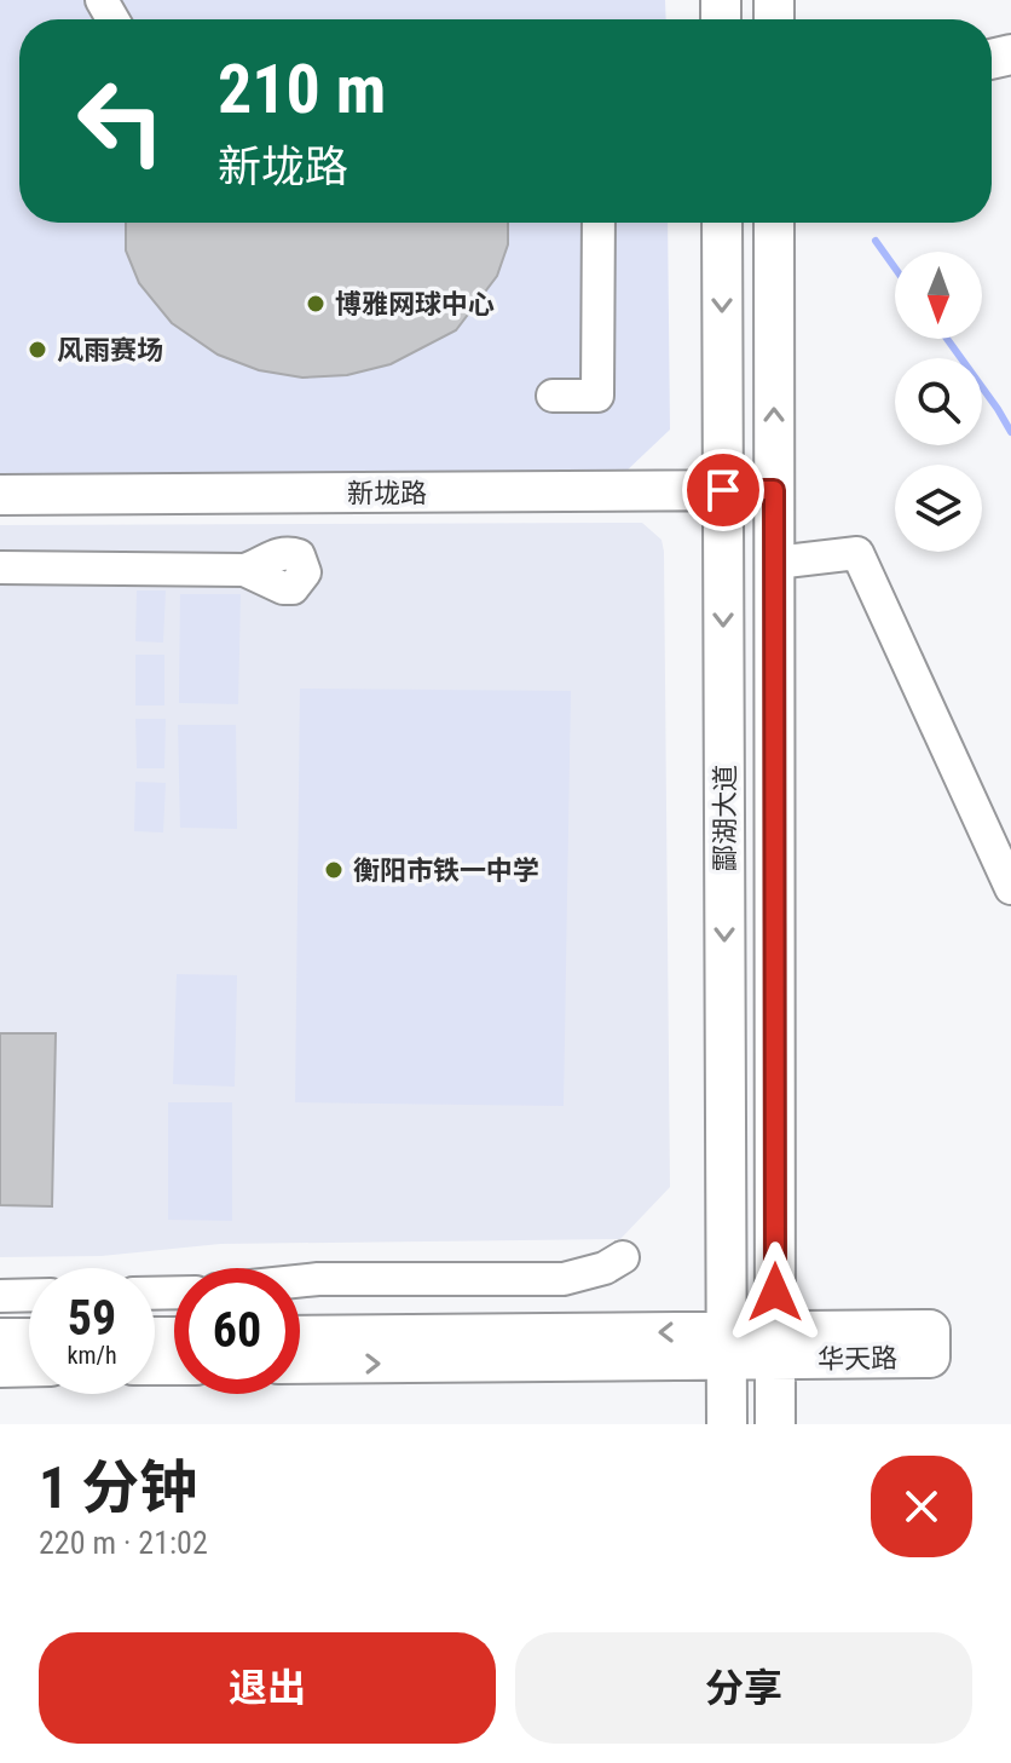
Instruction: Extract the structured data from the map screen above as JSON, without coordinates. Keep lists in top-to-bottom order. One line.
{"streets":{"main road":["新垅路","酃湖大道"]},"crossings":[["新垅路","酃湖大道"]],"places":["博雅网球中心","风雨赛场","衡阳市铁一中学"],"north":"bottom","page":{"turn":["210 m","新垅路"],"speed":"59 km/h","limit":"60","heading":["1 分钟","220 m · 21:02"],"buttons":["退出","分享"]}}
